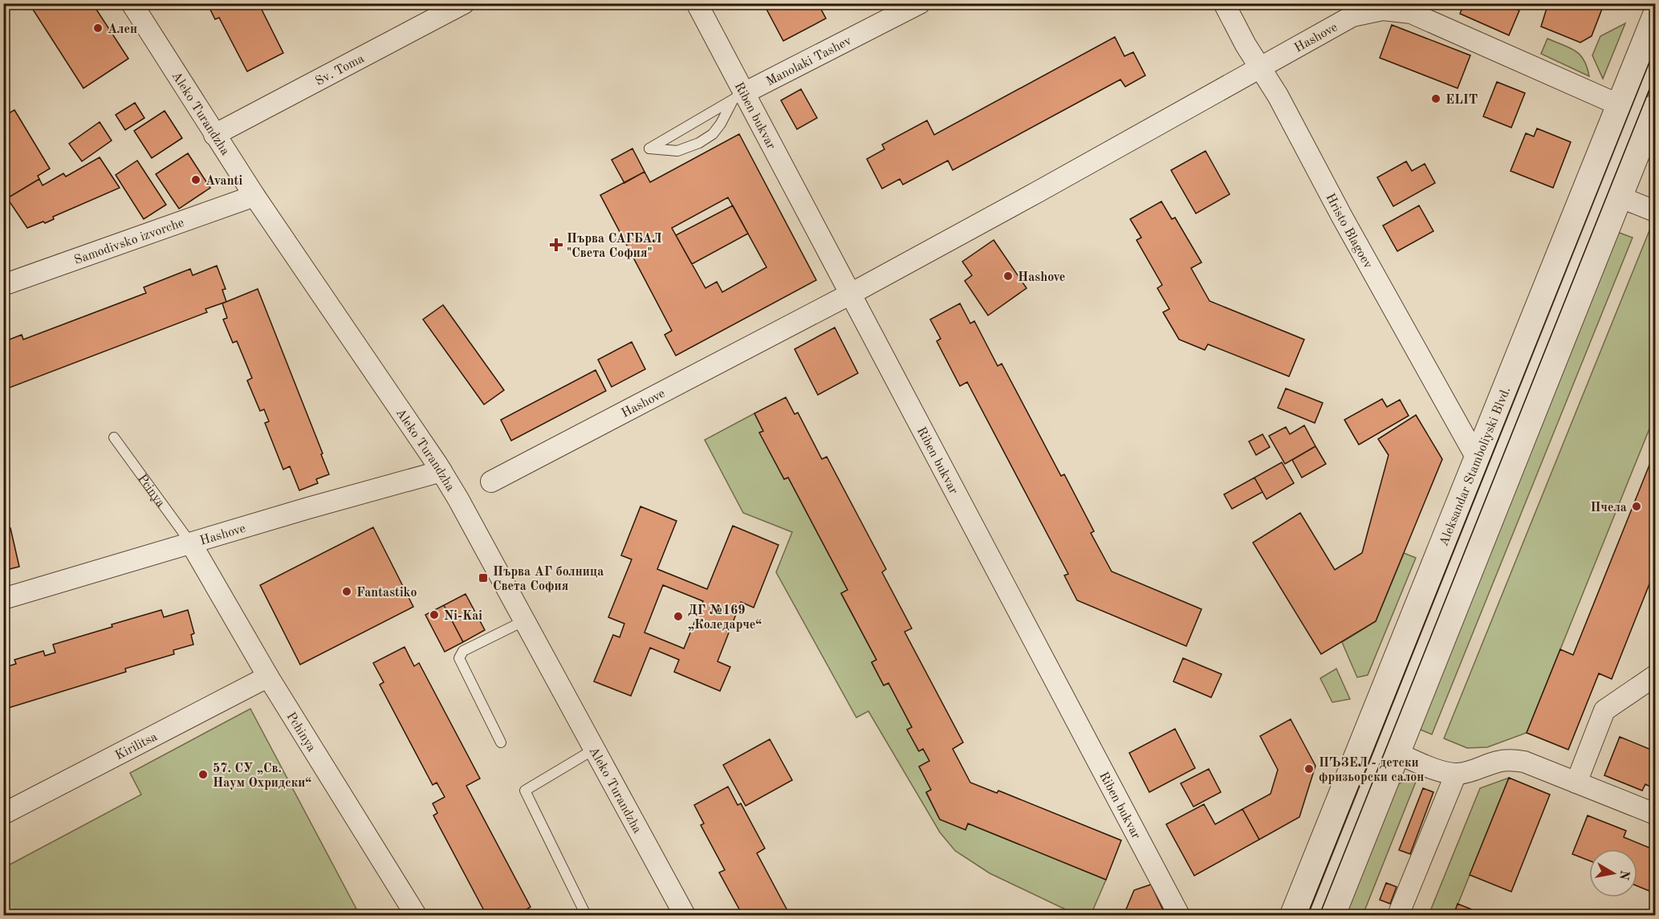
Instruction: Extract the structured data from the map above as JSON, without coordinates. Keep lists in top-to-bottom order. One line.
{"streets":{"street":["Hashove","Manolaki Tashev","Sv. Toma","Aleko Turandzha","Riben bukvar","Hristo Blagoev","Samodivsko izvorche","Aleksandar Stamboliyski Blvd.","Pchinya","Kirilitsa"],"lane":["Pcinya"]},"crossings":[["Hashove","Aleko Turandzha"],["Hashove","Riben bukvar"],["Hashove","Hristo Blagoev"],["Hashove","Aleksandar Stamboliyski Blvd."],["Hashove","Pcinya"],["Hashove","Pchinya"],["Manolaki Tashev","Riben bukvar"],["Sv. Toma","Aleko Turandzha"],["Aleko Turandzha","Samodivsko izvorche"],["Hristo Blagoev","Aleksandar Stamboliyski Blvd."],["Pcinya","Pchinya"],["Pchinya","Kirilitsa"]],"places":{"other":["Ален","ELIT","Avanti","Hashove","Пчела","Fantastiko","Ni-Kai","ДГ №169 „Коледарче“","ПЪЗЕЛ - детски фризьорски салон","57. СУ „Св. Наум Охридски“"],"health":["Първа САГБАЛ \"Света София\""],"transit":["Първа АГ болница Света София"]},"north":"right"}
